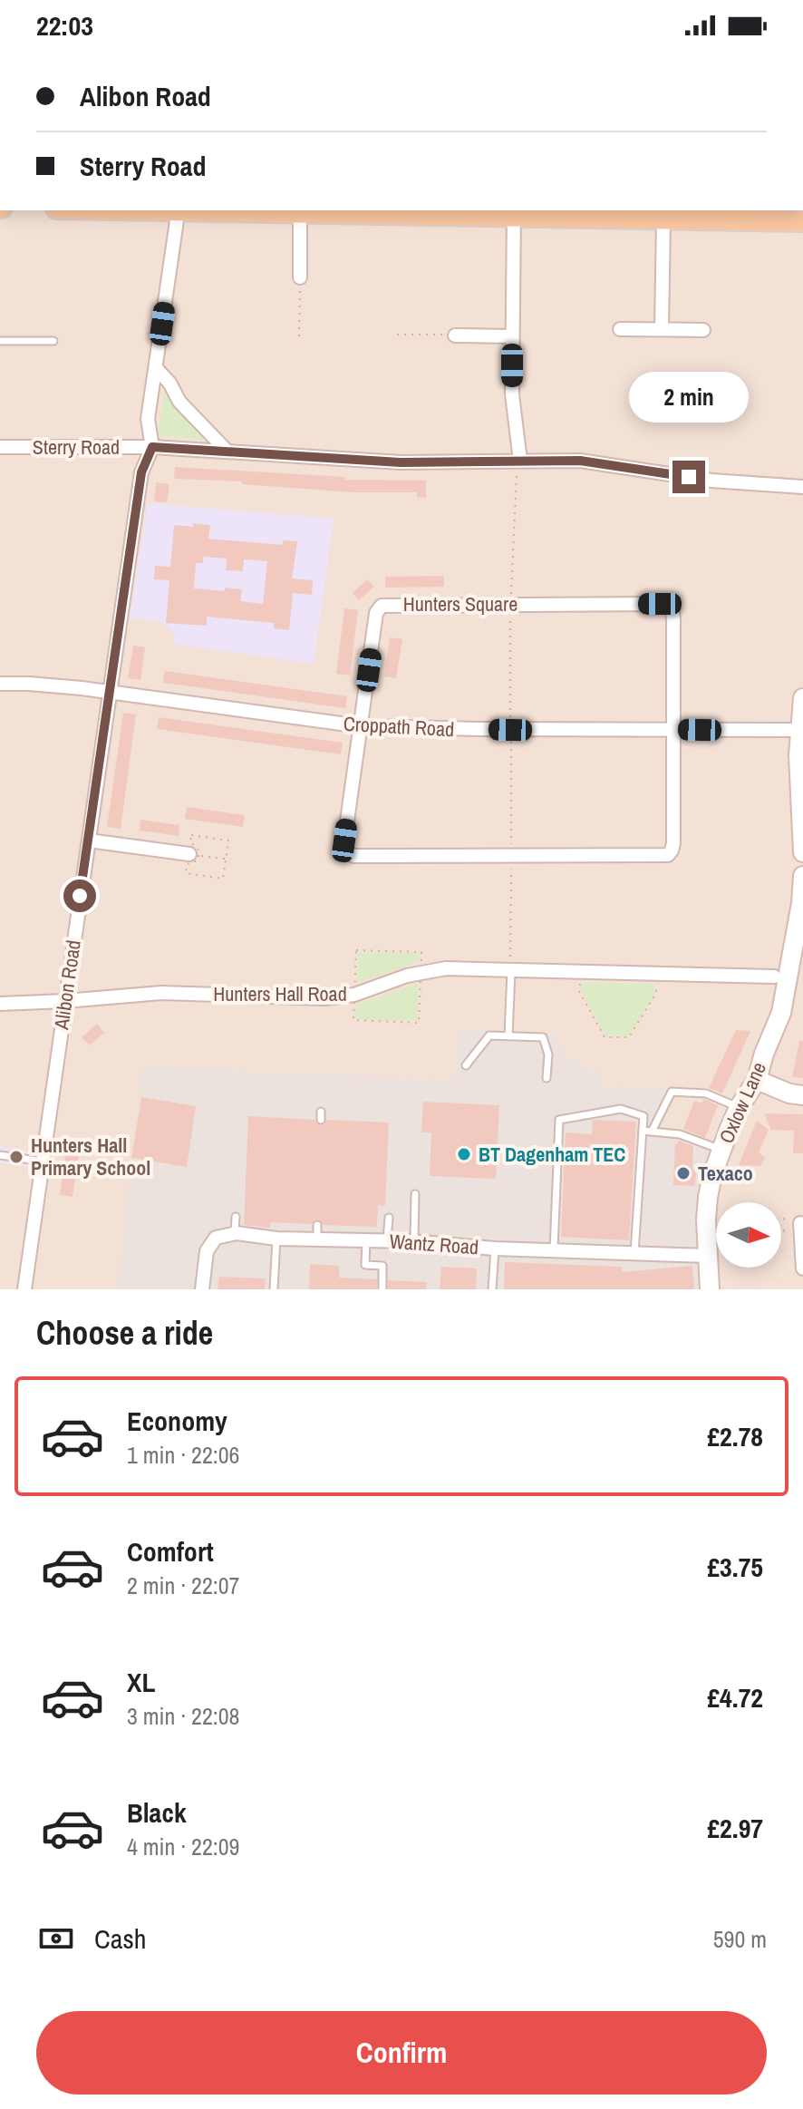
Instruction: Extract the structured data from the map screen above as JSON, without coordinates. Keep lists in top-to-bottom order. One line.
{"streets":{"street":["Sterry Road","Hunters Square","Croppath Road","Alibon Road","Hunters Hall Road","Oxlow Lane","Wantz Road"]},"crossings":[["Sterry Road","Alibon Road"],["Hunters Square","Croppath Road"],["Croppath Road","Alibon Road"],["Alibon Road","Hunters Hall Road"],["Oxlow Lane","Wantz Road"]],"places":["BT Dagenham TEC","Hunters Hall Primary School","Texaco"],"north":"right","page":{"status":"22:03","banner":["Alibon Road","Sterry Road"],"bubble":"2 min","heading":"Choose a ride","list":[{"name":"Economy","note":"1 min · 22:06","value":"£2.78"},{"name":"Comfort","note":"2 min · 22:07","value":"£3.75"},{"name":"XL","note":"3 min · 22:08","value":"£4.72"},{"name":"Black","note":"4 min · 22:09","value":"£2.97"}],"pay":["Cash","590 m"],"buttons":"Confirm"}}
